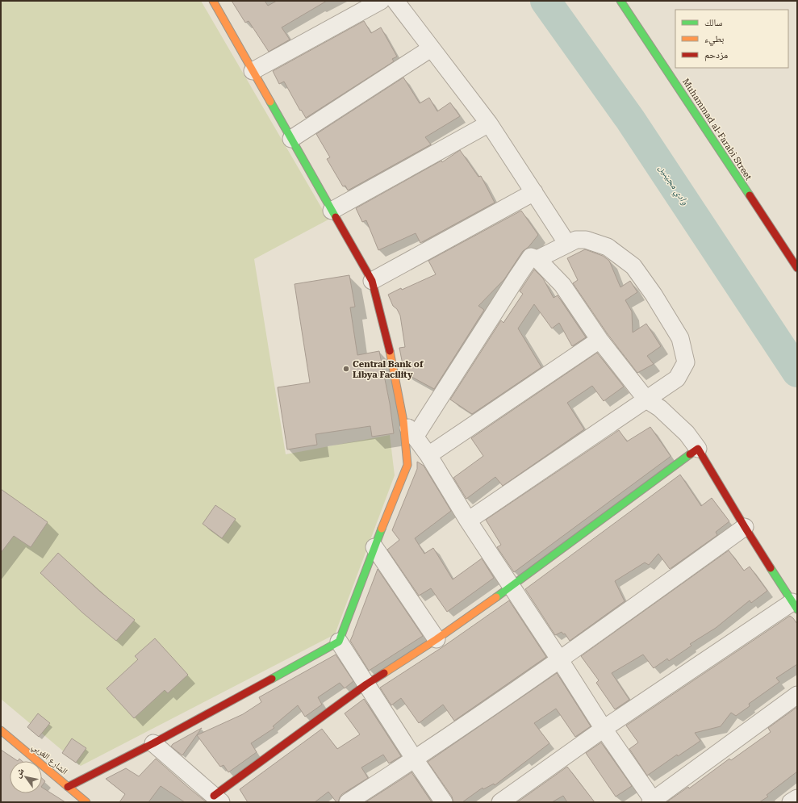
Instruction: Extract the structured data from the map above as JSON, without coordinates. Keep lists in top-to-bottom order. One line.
{"streets":{"main road":["Muhammad al-Farabi Street","الشارع الغربي"]},"water":["وادي مجينين"],"places":["Central Bank of Libya Facility"],"legend":["سالك","بطيء","مزدحم"],"north":"top left"}
